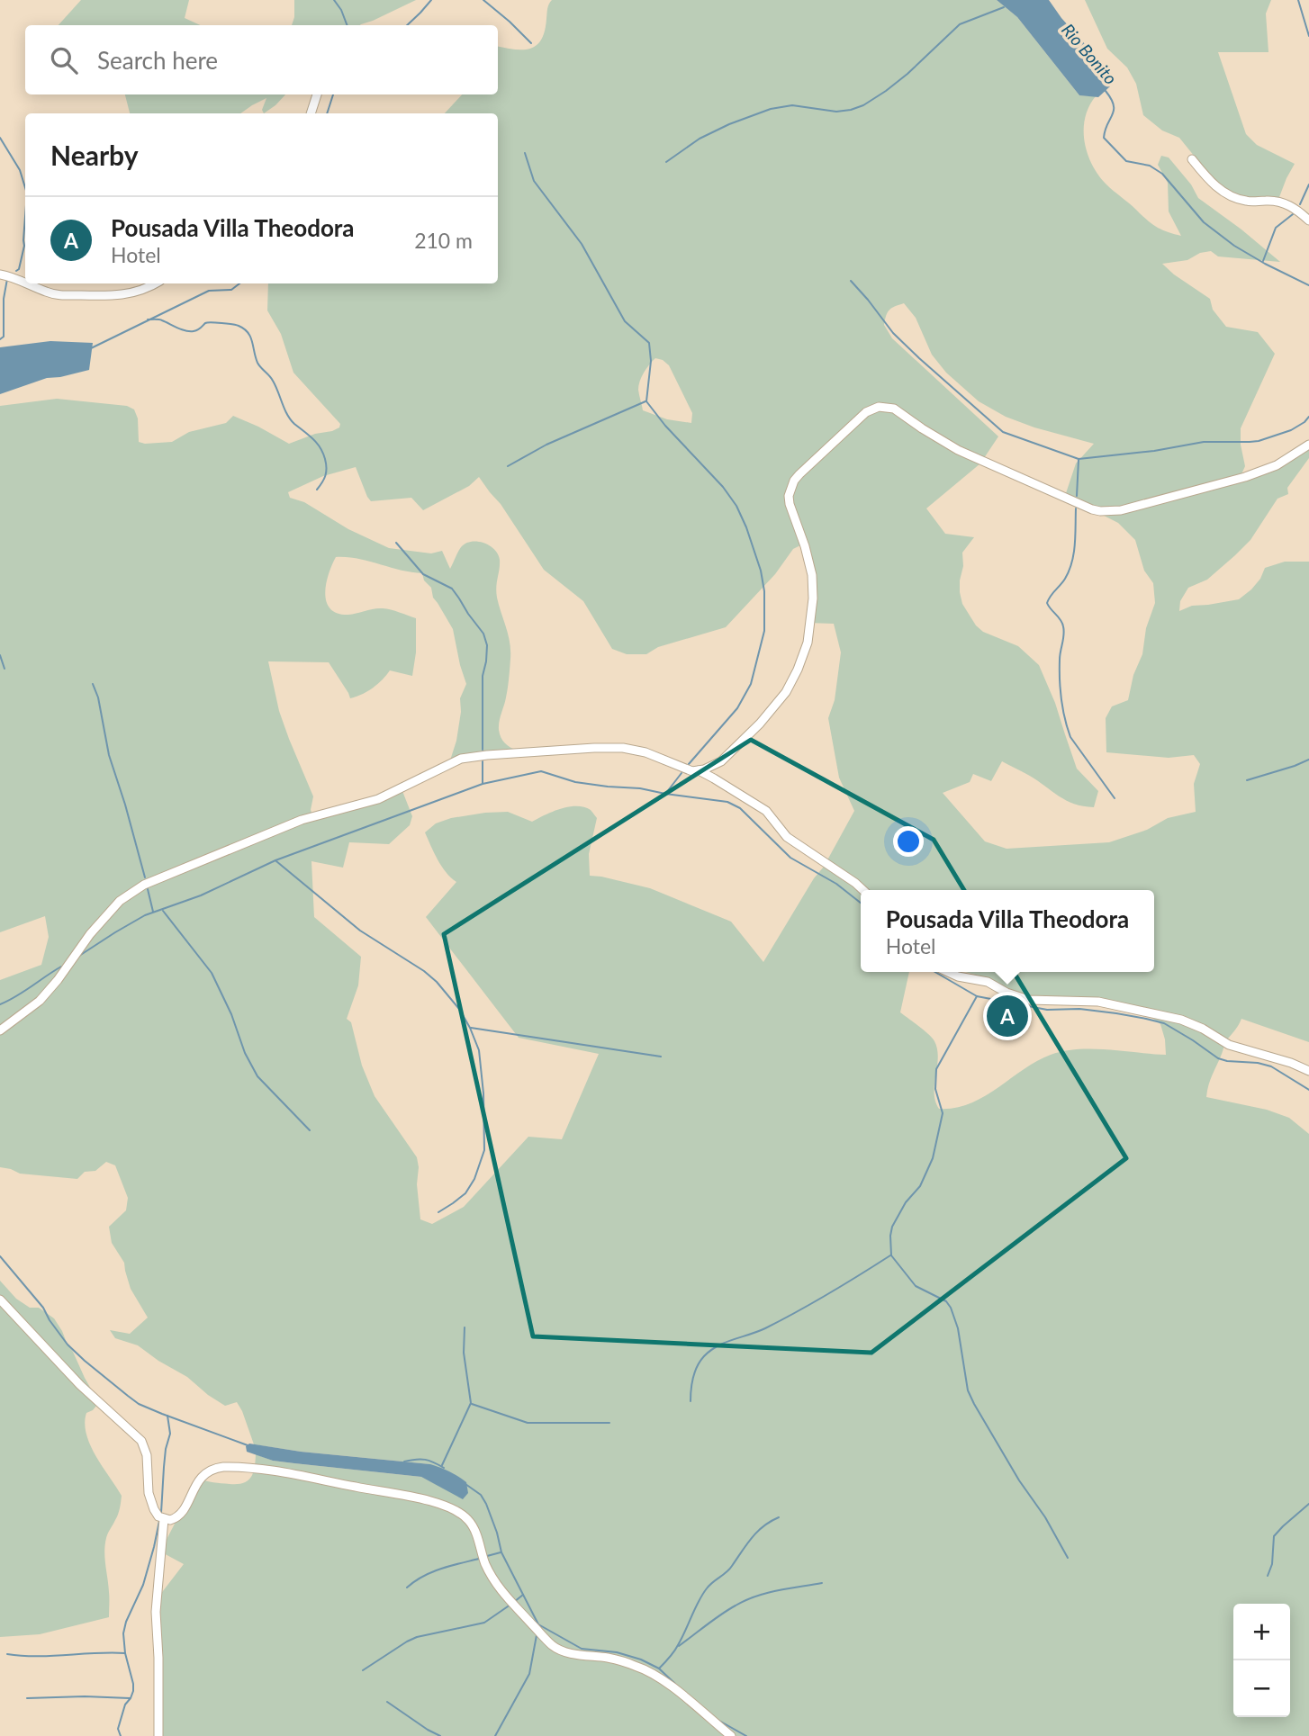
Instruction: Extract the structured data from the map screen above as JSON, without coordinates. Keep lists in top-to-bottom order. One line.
{"water":["Rio Bonito"],"page":{"search":"Search here","heading":"Nearby","list":[{"mark":"A","name":"Pousada Villa Theodora","note":"Hotel","value":"210 m"}],"popup":["Pousada Villa Theodora","Hotel"],"pins":"A","map_buttons":["+","−"]}}
